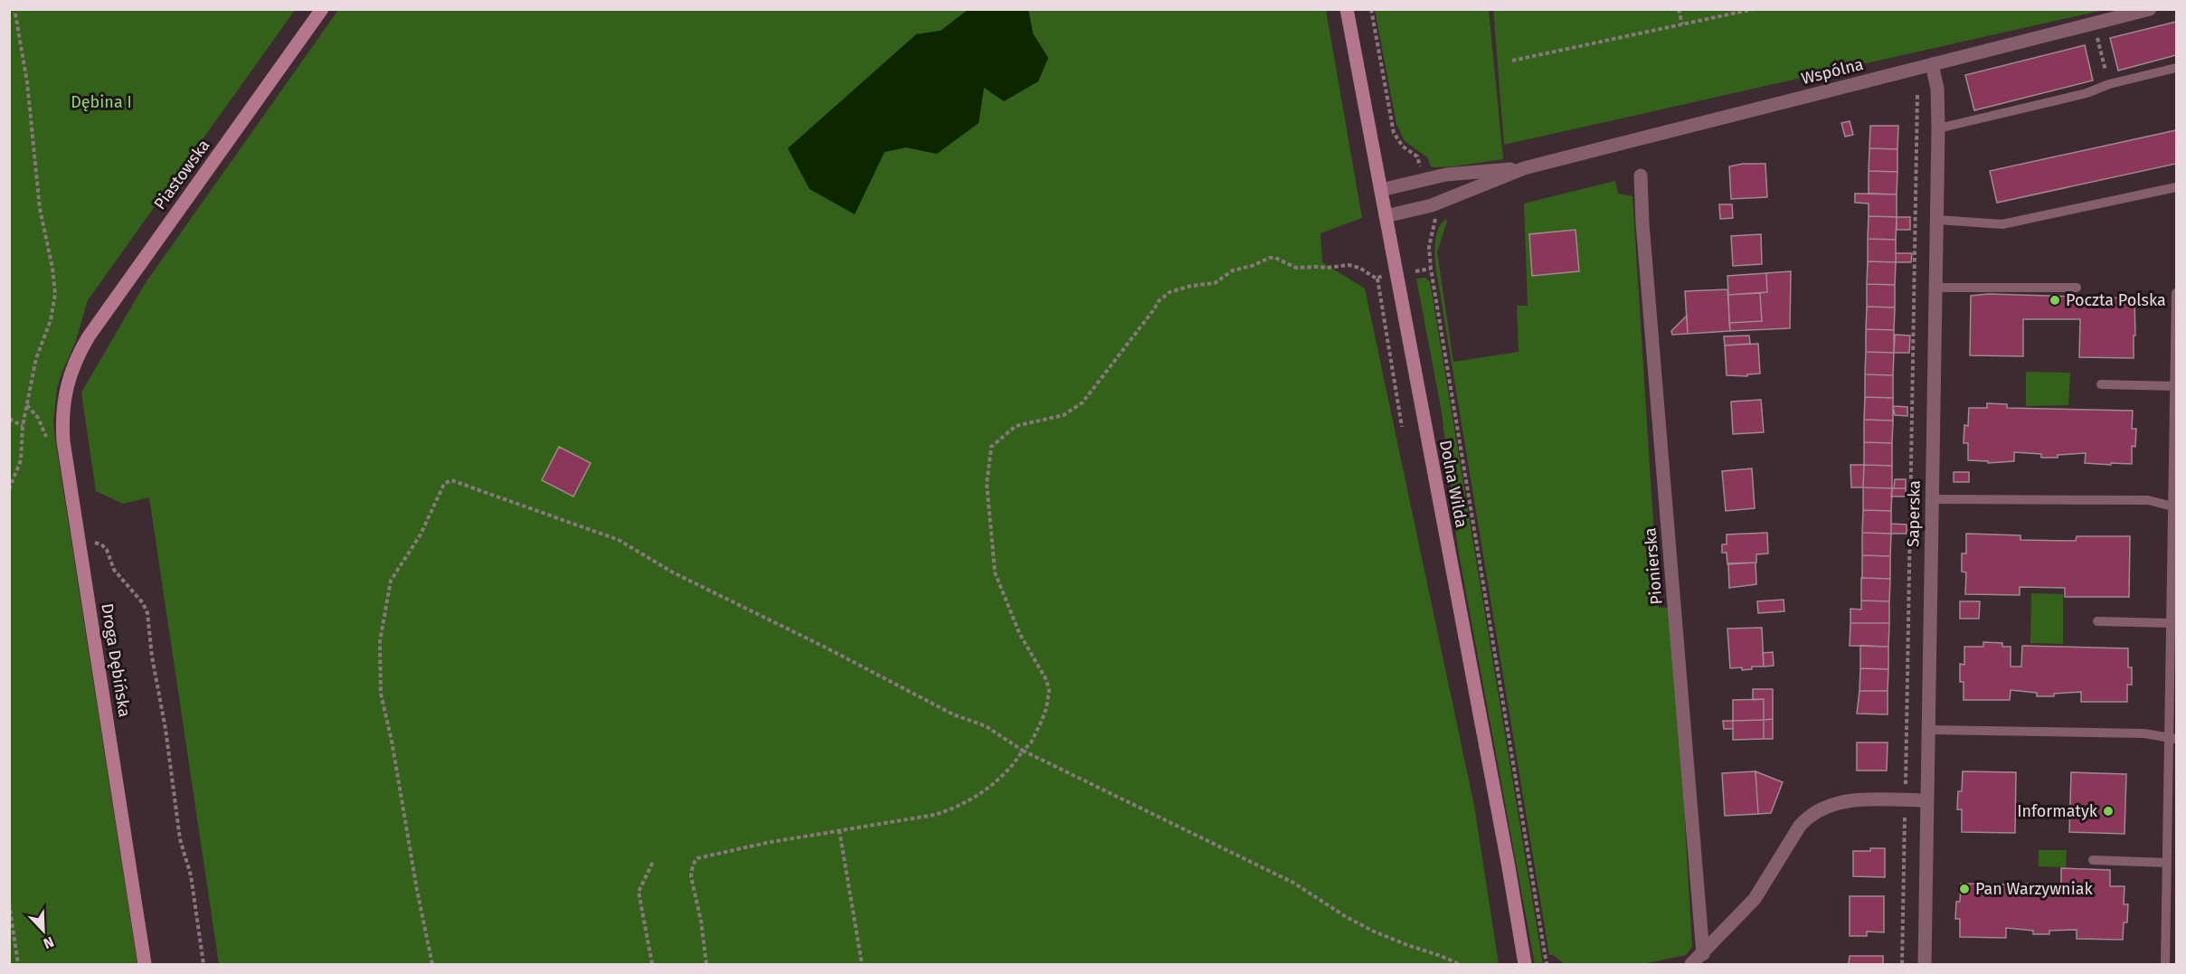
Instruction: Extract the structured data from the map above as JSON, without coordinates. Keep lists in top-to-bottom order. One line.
{"streets":{"street":["Wspólna","Piastowska","Dolna Wilda","Saperska","Pionierska","Droga Dębińska"]},"crossings":[["Wspólna","Dolna Wilda"],["Wspólna","Saperska"],["Piastowska","Droga Dębińska"]],"parks":["Dębina I"],"places":["Poczta Polska","Informatyk","Pan Warzywniak"],"north":"bottom right"}
